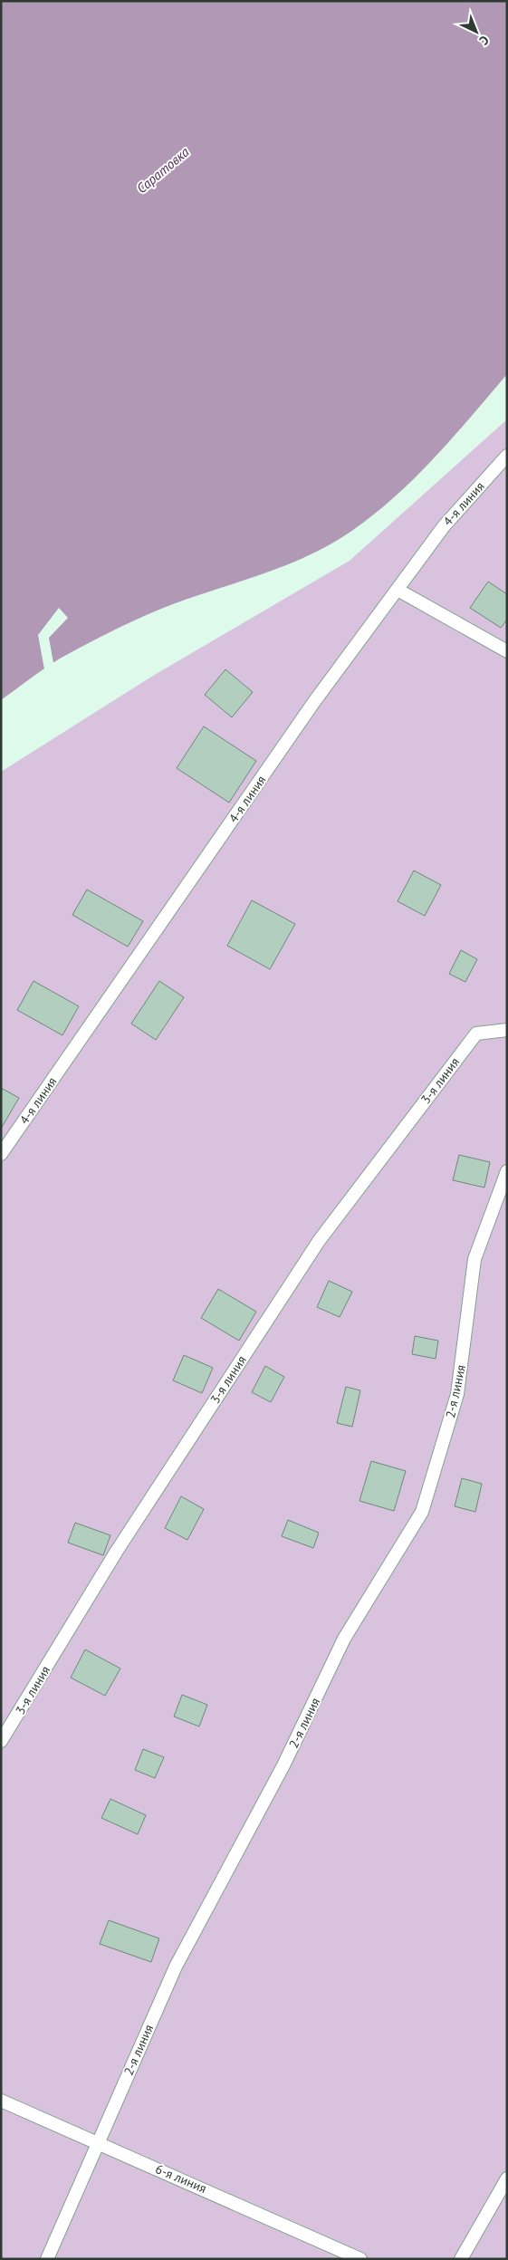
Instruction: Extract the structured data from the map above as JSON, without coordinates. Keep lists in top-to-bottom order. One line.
{"streets":{"lane":["4-я линия","3-я линия","2-я линия","6-я линия"]},"crossings":[["2-я линия","6-я линия"]],"water":["Саратовка"],"north":"bottom right"}
